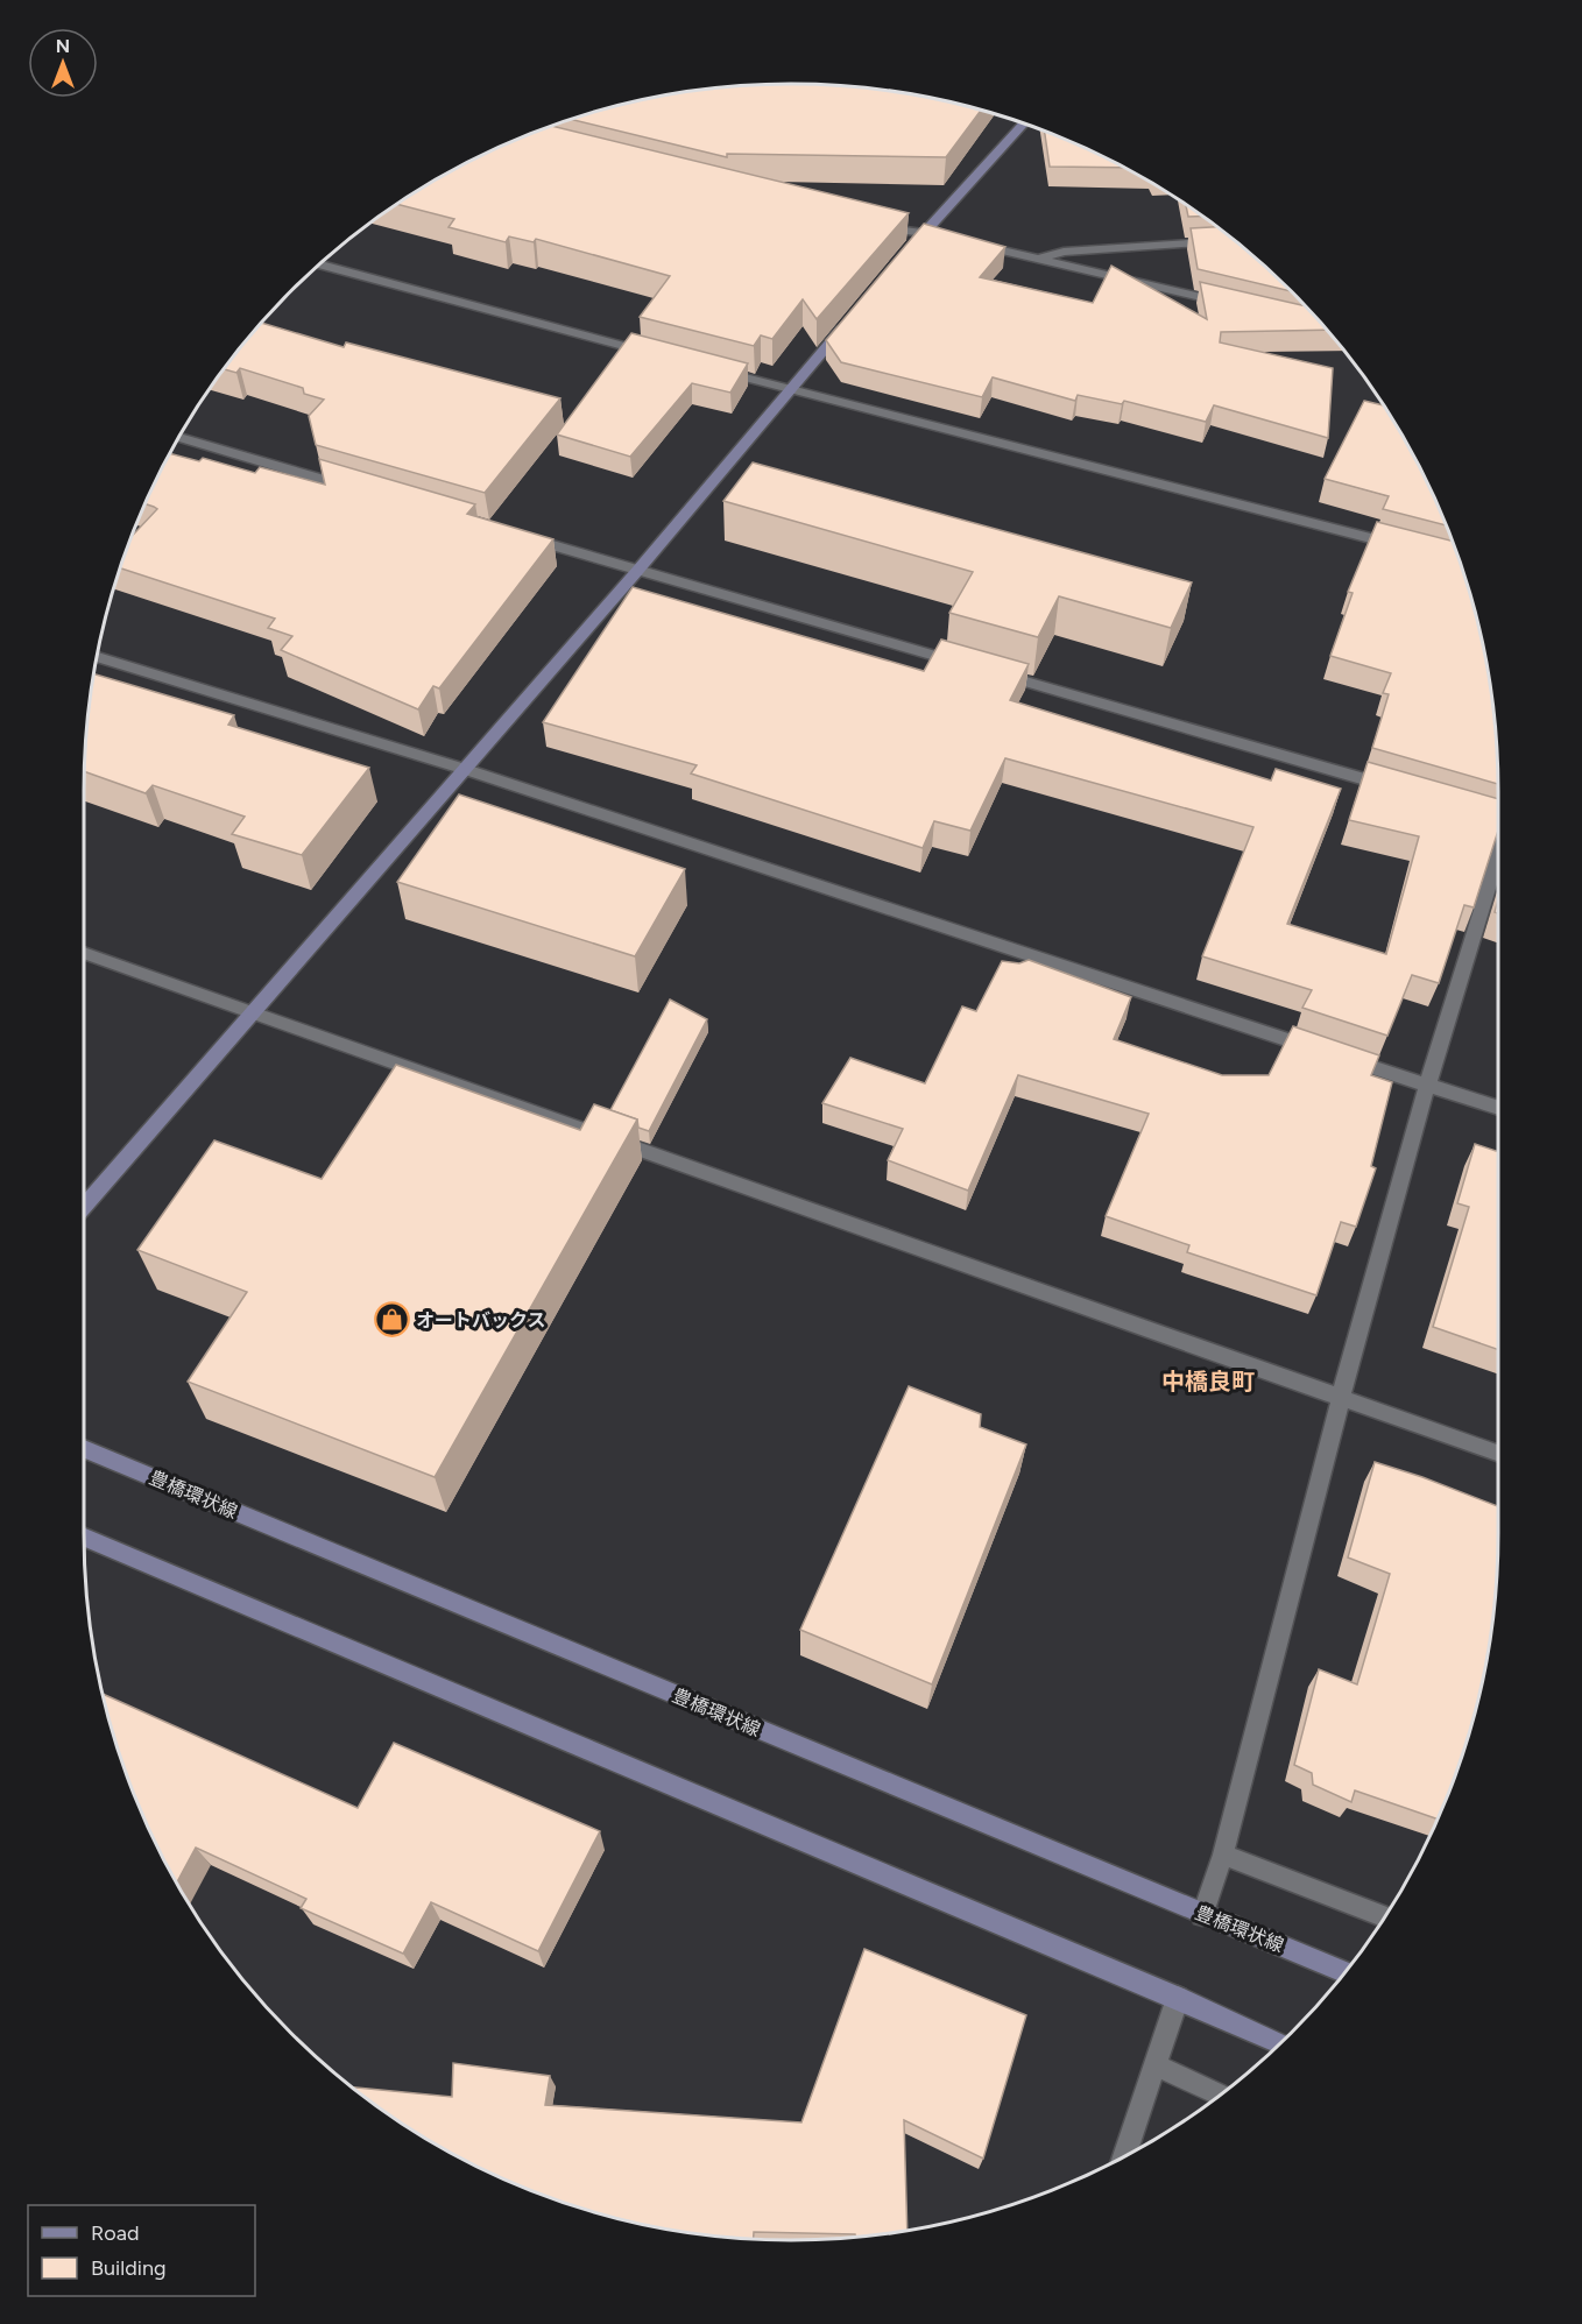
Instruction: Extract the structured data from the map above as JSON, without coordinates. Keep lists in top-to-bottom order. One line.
{"streets":{"main road":["豊橋環状線"]},"districts":["中橋良町"],"places":{"shop":["オートバックス"]},"legend":["Road","Building"],"north":"top"}
